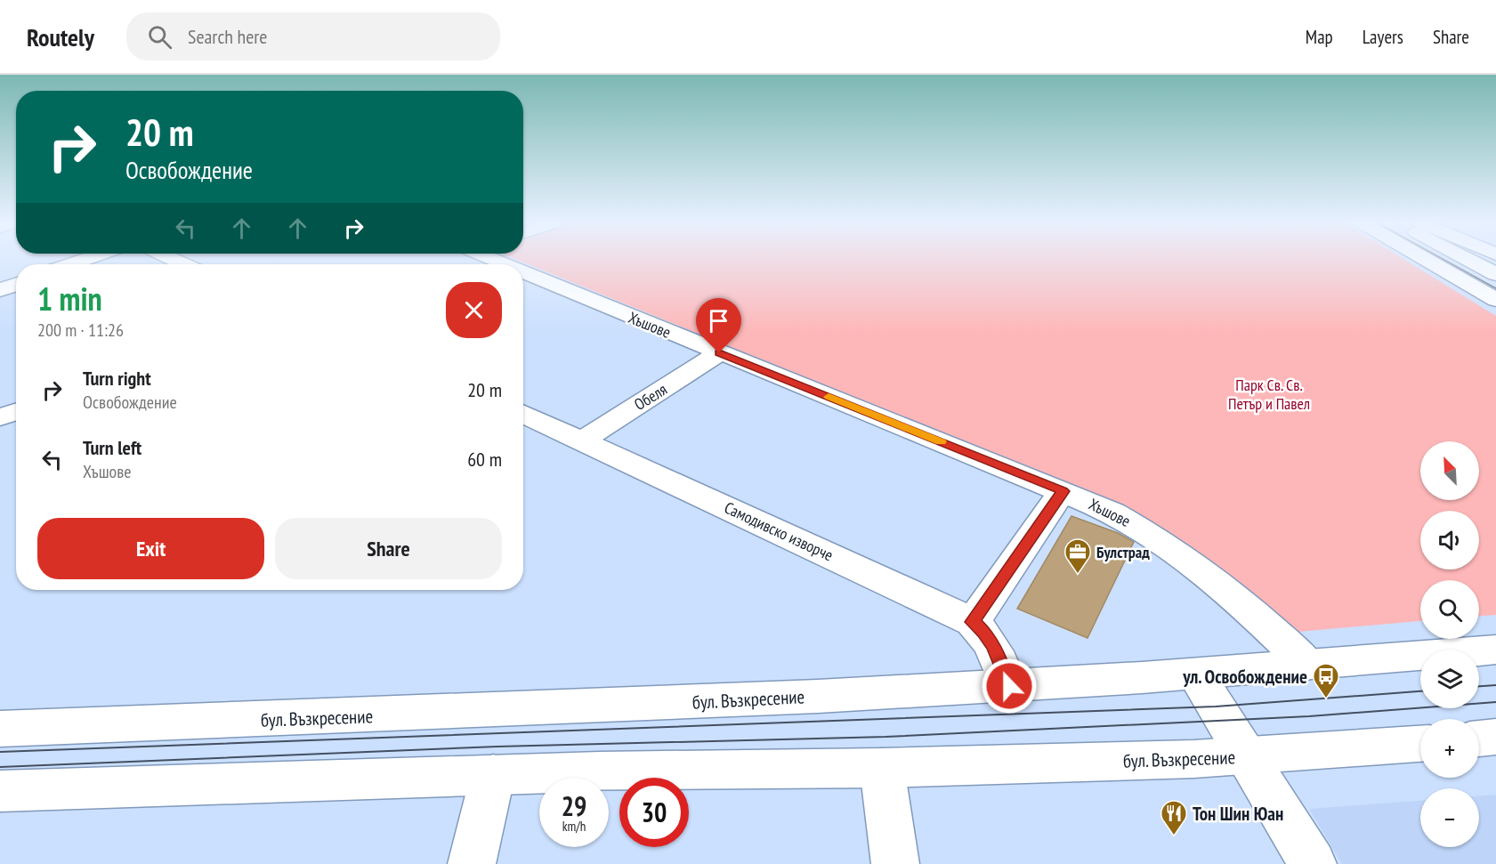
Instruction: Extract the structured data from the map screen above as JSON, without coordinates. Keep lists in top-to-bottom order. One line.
{"streets":{"street":["Хъшове","Обеля","Самодивско изворче","бул. Възкресение"]},"crossings":[["Хъшове","Обеля"],["Хъшове","бул. Възкресение"],["Обеля","Самодивско изворче"],["Самодивско изворче","бул. Възкресение"]],"parks":["Парк Св. Св. Петър и Павел"],"places":{"office":["Булстрад"],"bus stop":["ул. Освобождение"],"restaurant":["Тон Шин Юан"]},"north":"top left","page":{"header":"Routely","search":"Search here","nav":["Map","Layers","Share"],"turn":["20 m","Освобождение"],"heading":["1 min","200 m · 11:26"],"list":[{"name":"Turn right","note":"Освобождение","value":"20 m"},{"name":"Turn left","note":"Хъшове","value":"60 m"}],"map_buttons":["+","−"],"buttons":["Exit","Share"],"speed":"29 km/h","limit":"30"}}
